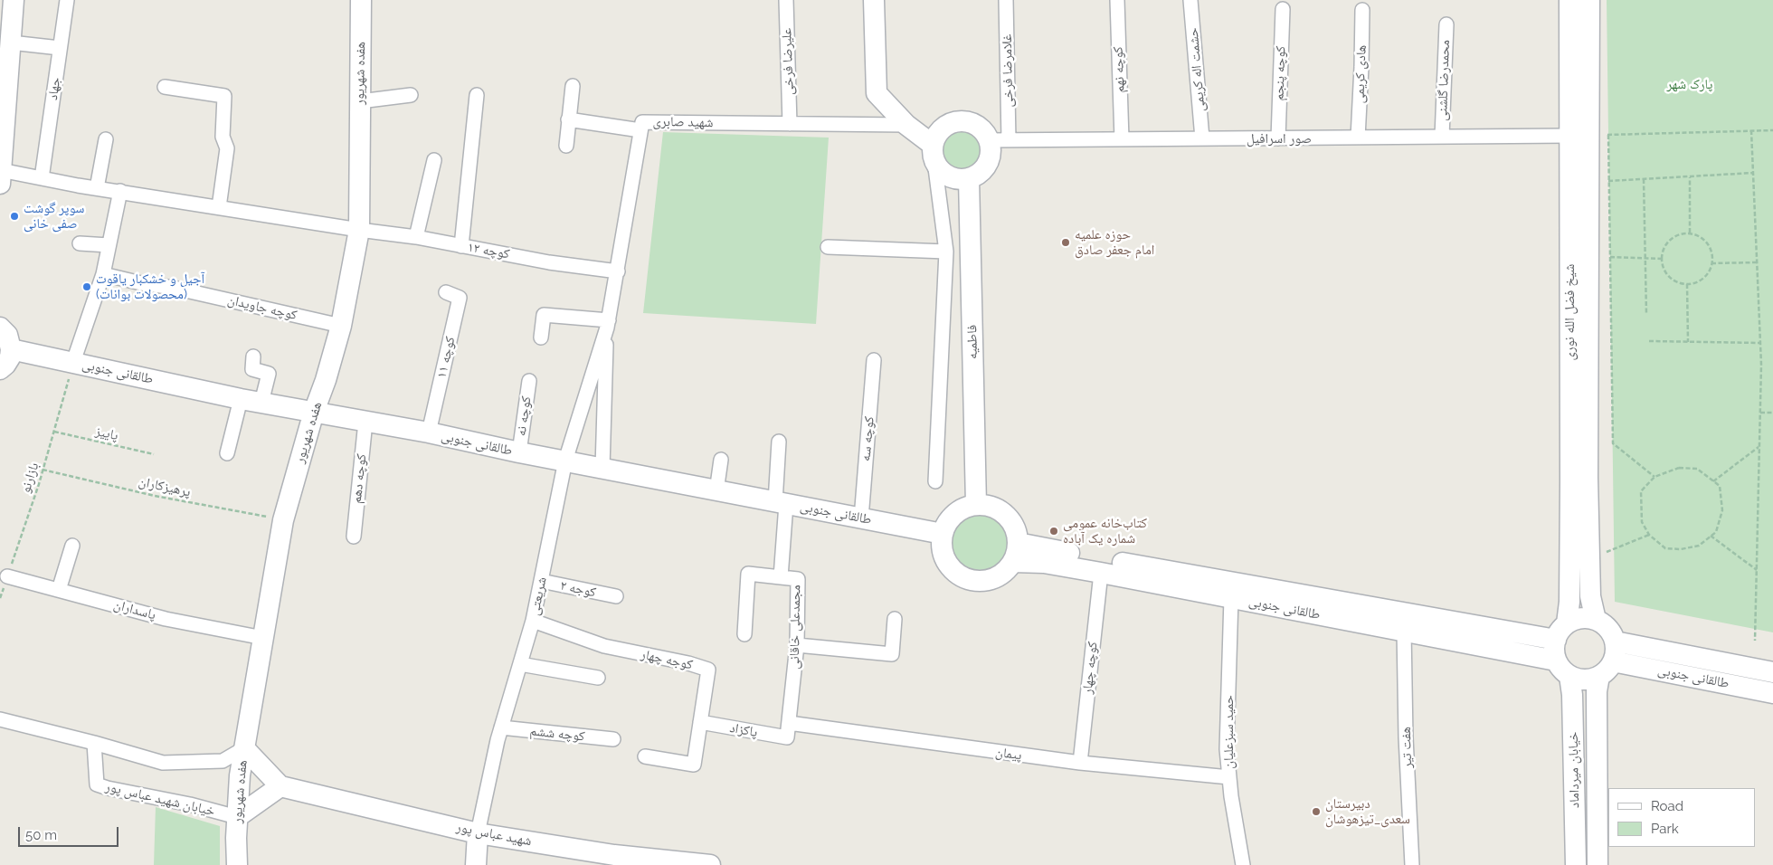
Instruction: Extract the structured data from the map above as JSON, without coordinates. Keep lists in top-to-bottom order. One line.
{"streets":{"main road":["هفده شهریور","شیخ فضل الله نوری","فاطمیه","طالقانی جنوبی","شریعتی","خیابان میرداماد","شهید عباس پور"],"street":["علیرضا فرخی","کوچه نهم","حشمت اله کریمی","غلامرضا فرخی","کوچه پنجم","هادی کریمی","محمدرضا گلشنی","جهاد","شهید صابری","صور اسرافیل","کوچه ۱۲","کوچه جاویدان","کوچه ۱۱","کوچه نه","کوچه سه","کوچه دهم","کوجه ۲","پاسداران","مجمدعلی خاقانی","کوجه چهار","کوچه چهار","پاکزاد","حمید سبزعلیان","کوچه ششم","هفت تیر","پیمان","خیابان شهید عباس پور"],"path":["پاییز","بازارنو","پرهیزکاران"]},"crossings":[["علیرضا فرخی","شهید صابری"],["کوچه نهم","صور اسرافیل"],["حشمت اله کریمی","صور اسرافیل"],["غلامرضا فرخی","صور اسرافیل"],["غلامرضا فرخی","فاطمیه"],["هفده شهریور","کوچه ۱۲"],["هفده شهریور","کوچه جاویدان"],["هفده شهریور","طالقانی جنوبی"],["هفده شهریور","پرهیزکاران"],["هفده شهریور","پاسداران"],["هفده شهریور","خیابان شهید عباس پور"],["کوچه پنجم","صور اسرافیل"],["هادی کریمی","صور اسرافیل"],["محمدرضا گلشنی","صور اسرافیل"],["جهاد","کوچه ۱۲"],["شهید صابری","کوچه ۱۲"],["شهید صابری","شریعتی"],["صور اسرافیل","شیخ فضل الله نوری"],["صور اسرافیل","فاطمیه"],["شیخ فضل الله نوری","طالقانی جنوبی"],["شیخ فضل الله نوری","خیابان میرداماد"],["فاطمیه","طالقانی جنوبی"],["کوچه ۱۱","طالقانی جنوبی"],["طالقانی جنوبی","کوچه نه"],["طالقانی جنوبی","کوچه سه"],["طالقانی جنوبی","بازارنو"],["طالقانی جنوبی","کوچه دهم"],["طالقانی جنوبی","شریعتی"],["طالقانی جنوبی","مجمدعلی خاقانی"],["طالقانی جنوبی","کوچه چهار"],["طالقانی جنوبی","حمید سبزعلیان"],["طالقانی جنوبی","هفت تیر"],["طالقانی جنوبی","خیابان میرداماد"],["پاییز","بازارنو"],["بازارنو","پرهیزکاران"],["بازارنو","پاسداران"],["کوجه ۲","شریعتی"],["شریعتی","کوجه چهار"],["شریعتی","کوچه ششم"],["شریعتی","شهید عباس پور"],["مجمدعلی خاقانی","پاکزاد"],["مجمدعلی خاقانی","پیمان"],["کوجه چهار","پاکزاد"],["کوچه چهار","پیمان"],["حمید سبزعلیان","پیمان"]],"parks":["پارک شهر"],"places":["سوپر گوشت صفی خانی","حوزه علمیه امام جعفر صادق","آجیل و خشکبار یاقوت (محصولات بوانات)","کتاب‌خانه عمومی شماره یک آباده","دبیرستان سعدی_تیزهوشان"],"legend":["Road","Park"],"scale_bar":"50 m"}
